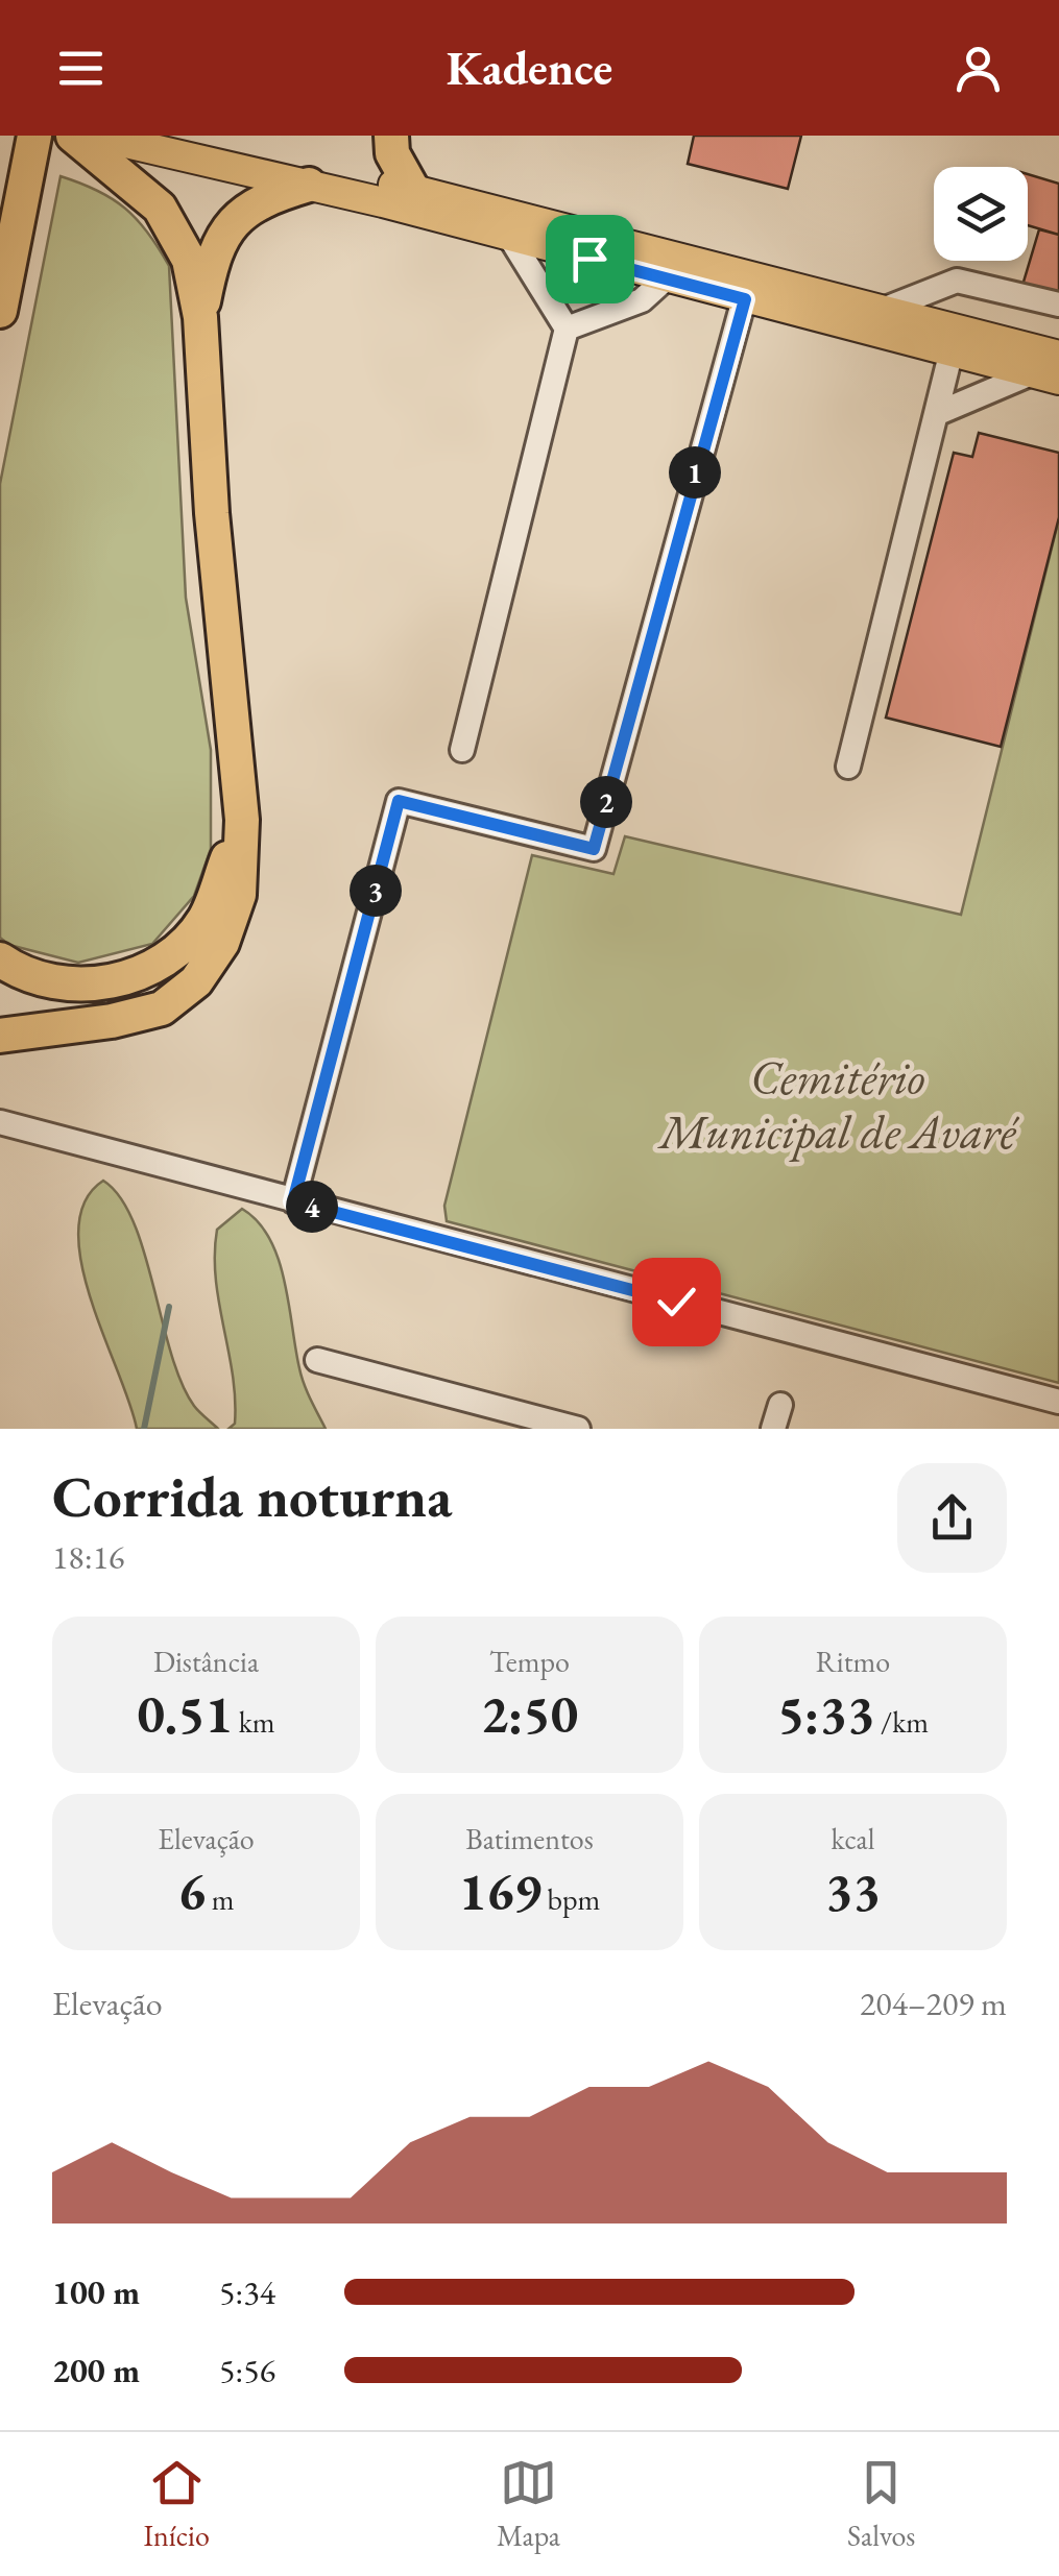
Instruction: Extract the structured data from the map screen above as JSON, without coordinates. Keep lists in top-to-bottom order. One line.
{"parks":["Cemitério Municipal de Avaré"],"page":{"header":"Kadence","pins":["1","2","3","4"],"heading":["Corrida noturna","18:16"],"stats":[["Distância","0.51 km"],["Tempo","2:50"],["Ritmo","5:33 /km"],["Elevação","6 m"],["Batimentos","169 bpm"],["kcal","33"]],"chart":["Elevação","204–209 m"],"list":[{"name":"100 m","note":"5:34"},{"name":"200 m","note":"5:56"}],"tabs":["Início","Mapa","Salvos"]}}
